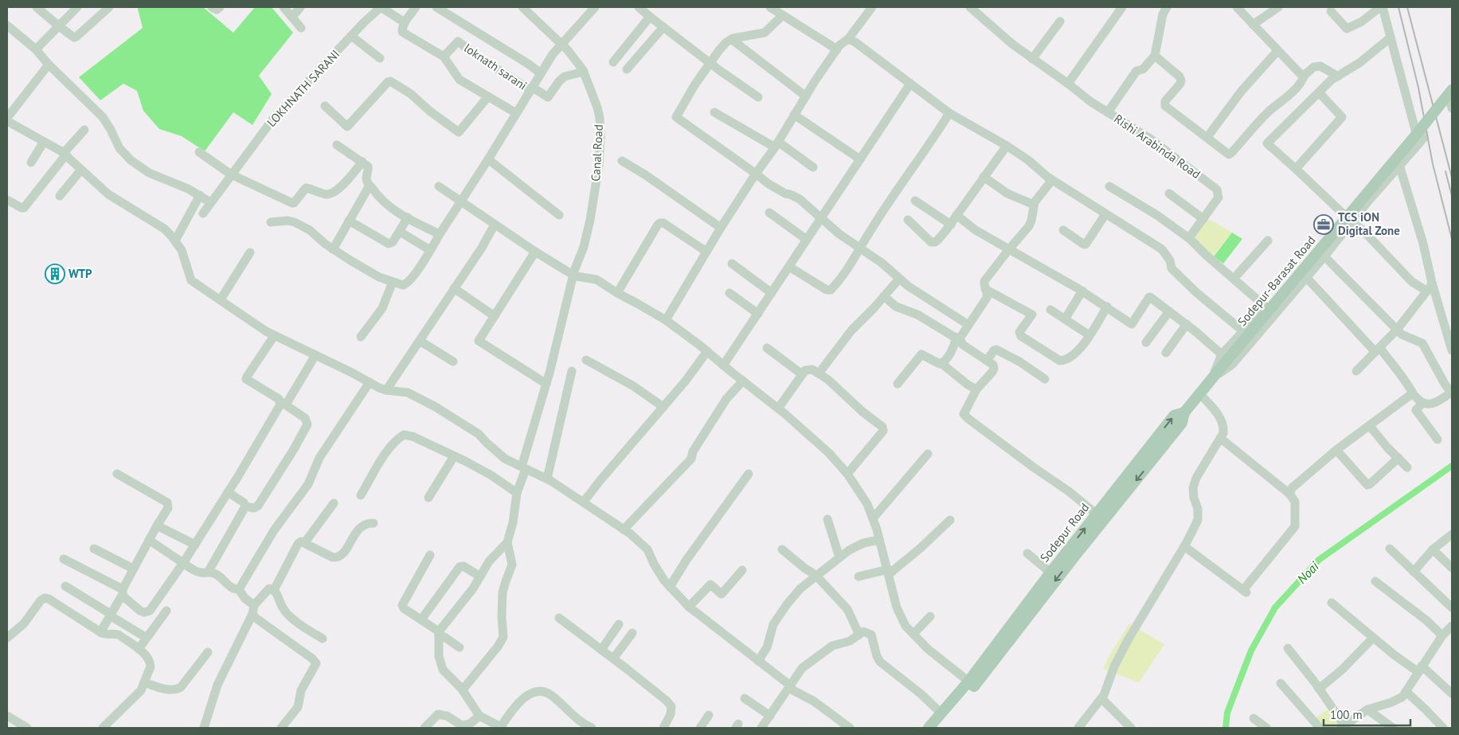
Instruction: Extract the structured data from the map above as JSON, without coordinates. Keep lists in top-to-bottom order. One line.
{"streets":{"main road":["Sodepur-Barasat Road","Sodepur Road"],"street":["loknath sarani","LOKHNATH SARANI","Rishi Arabinda Road","Canal Road"]},"crossings":[["Sodepur-Barasat Road","Sodepur Road"]],"water":["Noai"],"places":{"office":["TCS iON Digital Zone"],"building":["WTP"]},"scale_bar":"100 m"}
